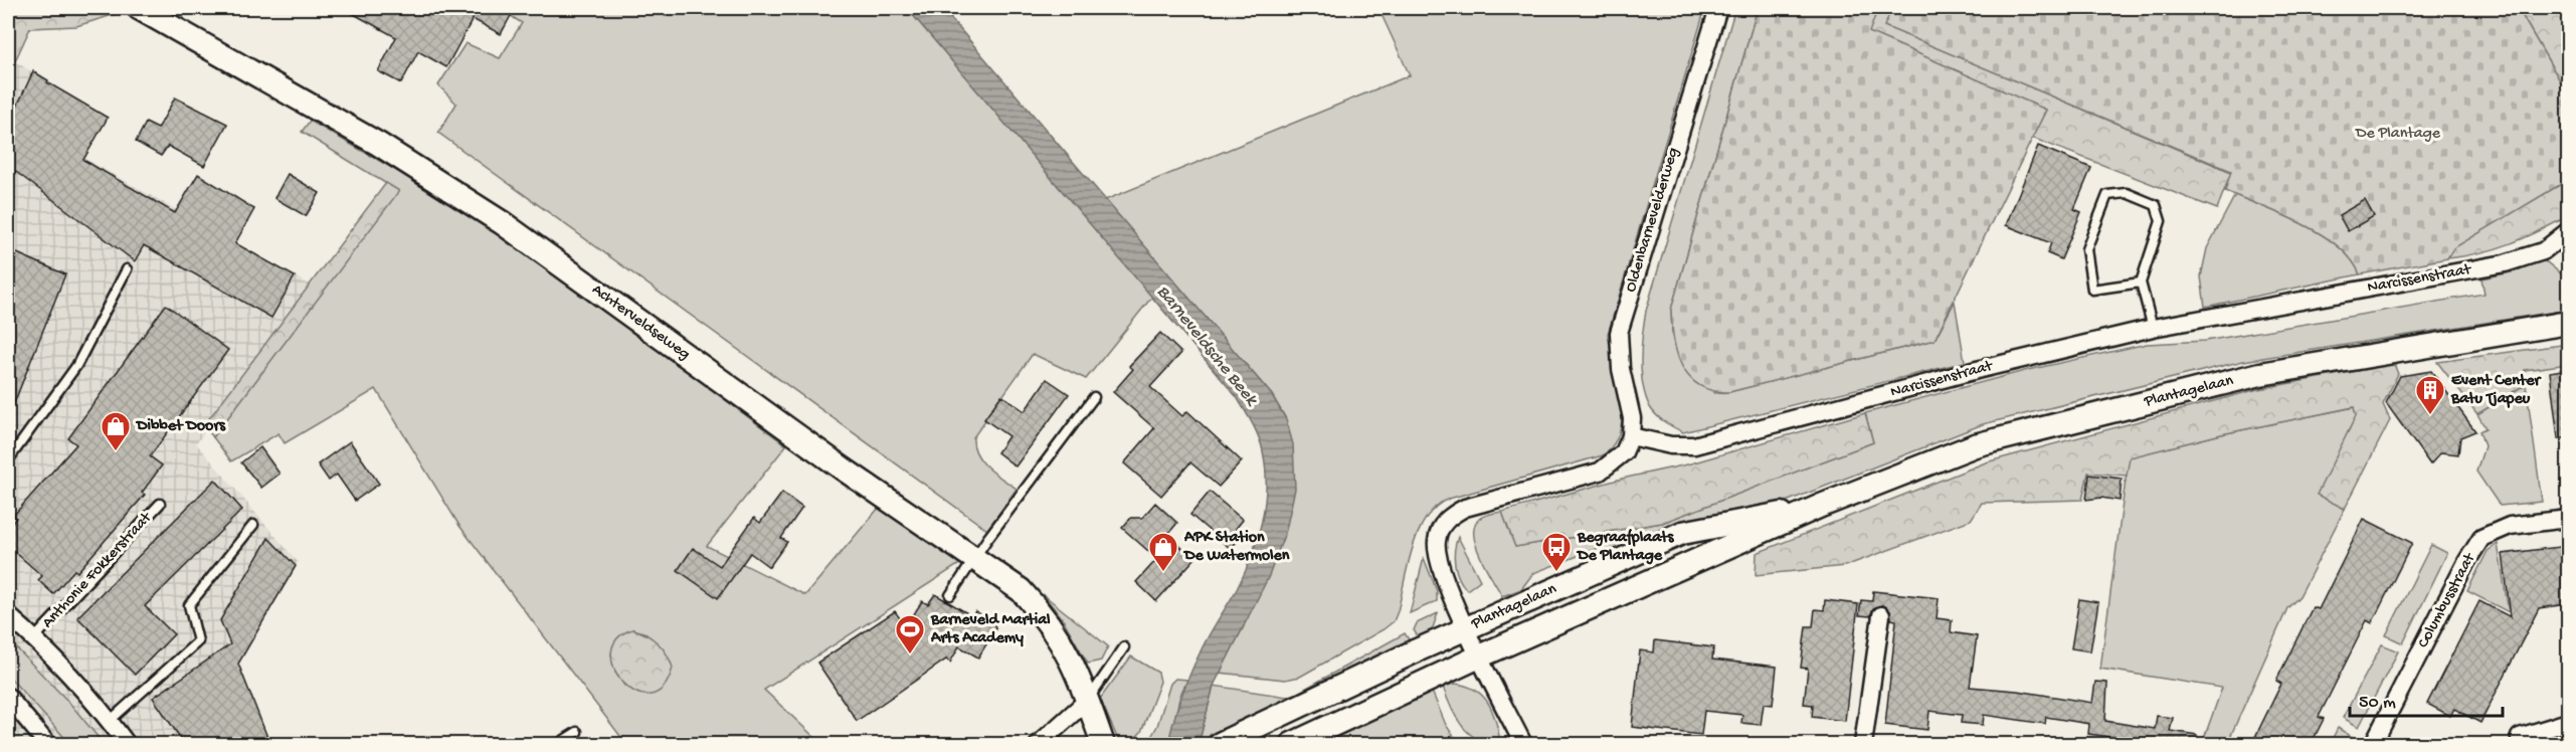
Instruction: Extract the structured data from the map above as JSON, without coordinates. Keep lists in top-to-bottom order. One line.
{"streets":{"main road":["Achterveldseweg","Plantagelaan"],"street":["Oldenbarnevelderweg","Narcissenstraat","Anthonie Fokkerstraat","Columbusstraat"]},"crossings":[["Oldenbarnevelderweg","Narcissenstraat"]],"water":["Barneveldsche Beek"],"parks":["De Plantage"],"places":{"building":["Event Center Batu Tjapeu"],"shop":["Dibbet Doors","APK Station De Watermolen"],"bus stop":["Begraafplaats De Plantage"],"sports":["Barneveld Martial Arts Academy"]},"scale_bar":"50 m"}
